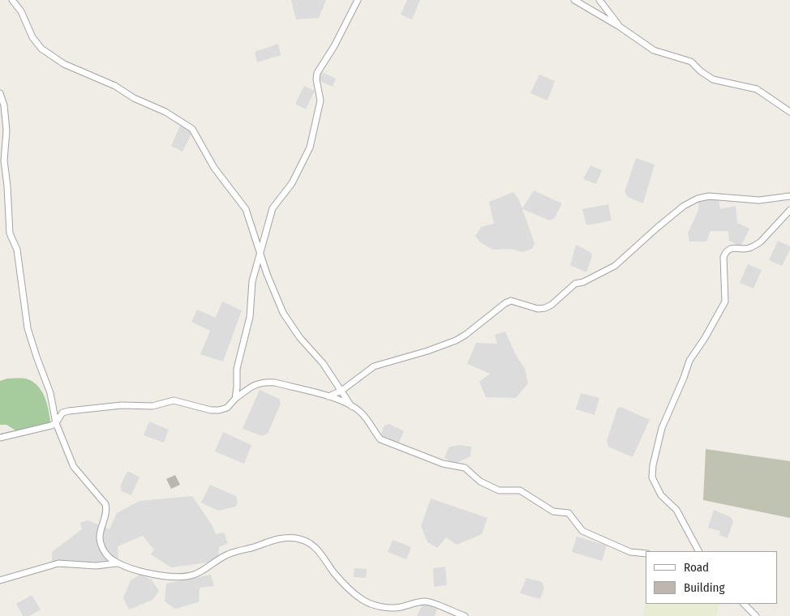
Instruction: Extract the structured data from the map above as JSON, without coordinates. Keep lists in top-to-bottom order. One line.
{"legend":["Road","Building"]}
